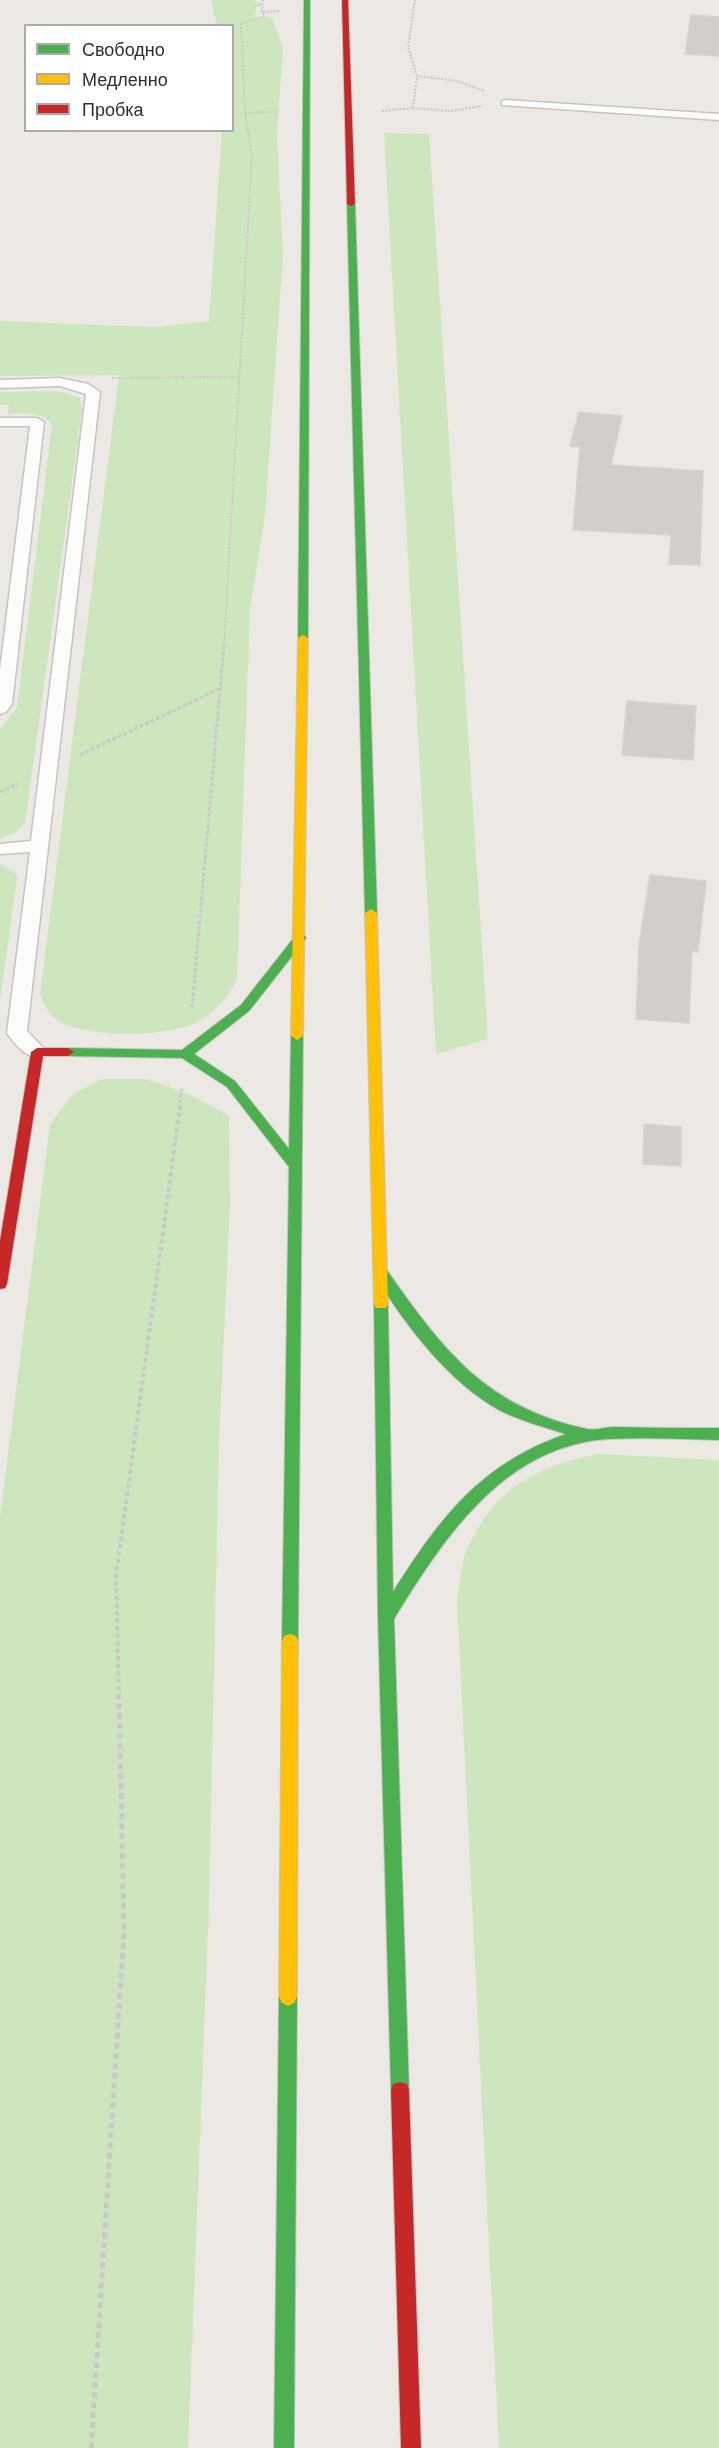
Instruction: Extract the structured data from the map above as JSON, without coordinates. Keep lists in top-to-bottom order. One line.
{"legend":["Свободно","Медленно","Пробка"]}
